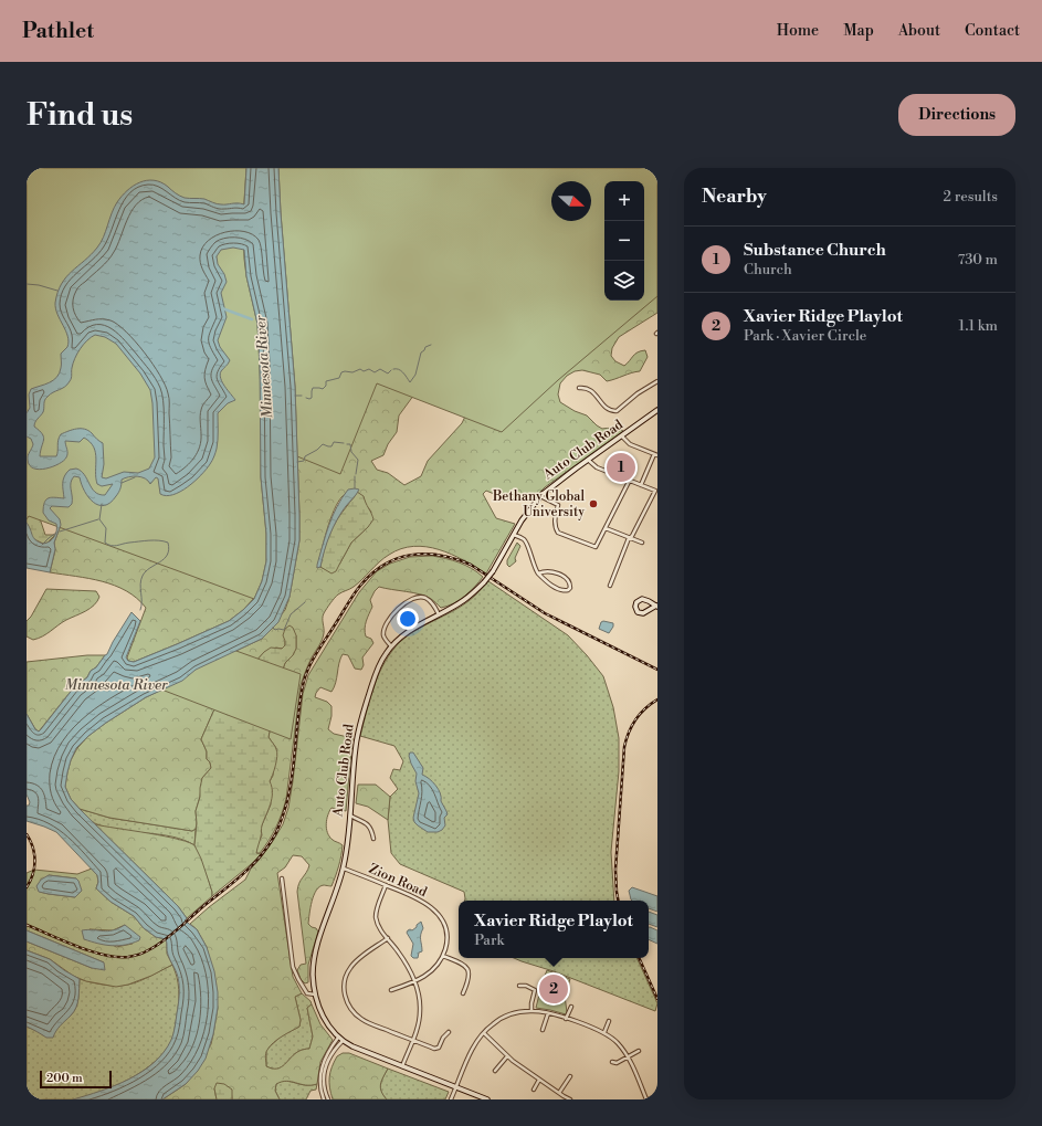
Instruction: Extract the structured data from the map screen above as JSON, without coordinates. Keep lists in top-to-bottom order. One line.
{"streets":{"street":["Auto Club Road","Zion Road"]},"crossings":[["Auto Club Road","Zion Road"]],"water":["Minnesota River"],"places":["Bethany Global University"],"scale_bar":"200 m","north":"right","page":{"header":"Pathlet","nav":["Home","Map","About","Contact"],"buttons":"Directions","title":"Find us","heading":["Nearby","2 results"],"map_buttons":["+","−"],"list":[{"mark":"1","name":"Substance Church","note":"Church","value":"730 m"},{"mark":"2","name":"Xavier Ridge Playlot","note":"Park · Xavier Circle","value":"1.1 km"}],"pins":["1","2"],"popup":["Xavier Ridge Playlot","Park"],"scale":"200 m"}}
